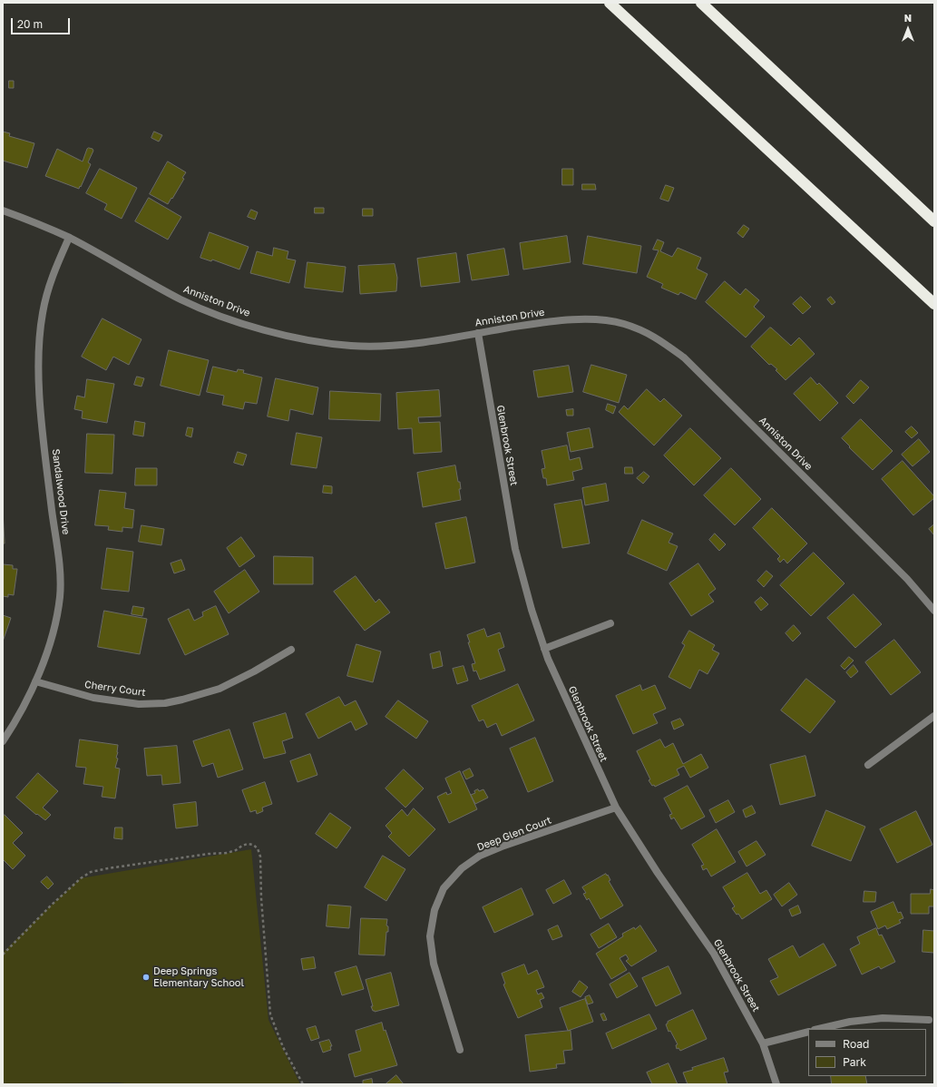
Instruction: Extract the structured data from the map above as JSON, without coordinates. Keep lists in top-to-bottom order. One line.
{"streets":{"street":["Anniston Drive","Glenbrook Street","Sandalwood Drive","Cherry Court","Deep Glen Court"]},"crossings":[["Anniston Drive","Glenbrook Street"],["Anniston Drive","Sandalwood Drive"],["Glenbrook Street","Deep Glen Court"],["Sandalwood Drive","Cherry Court"]],"places":["Deep Springs Elementary School"],"legend":["Road","Park"],"scale_bar":"20 m","north":"top"}
